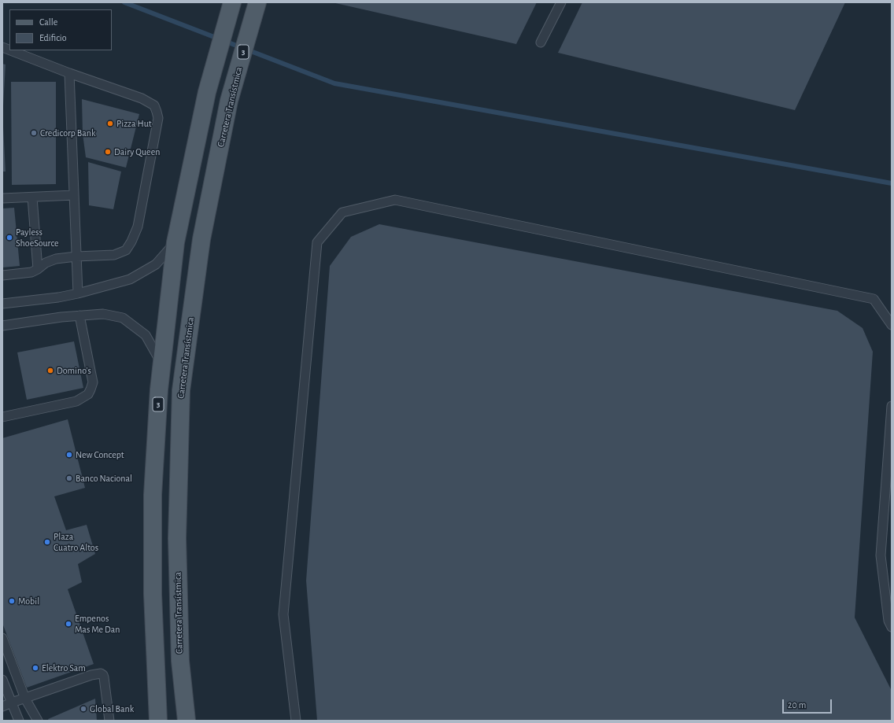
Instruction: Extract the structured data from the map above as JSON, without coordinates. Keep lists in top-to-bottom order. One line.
{"streets":{"main road":["3","Carretera Transístmica"]},"places":["Pizza Hut","Credicorp Bank","Dairy Queen","Payless ShoeSource","Domino's","New Concept","Banco Nacional","Plaza Cuatro Altos","Mobil","Empenos Mas Me Dan","Elektro Sam","Global Bank"],"legend":["Calle","Edificio"],"scale_bar":"20 m"}
